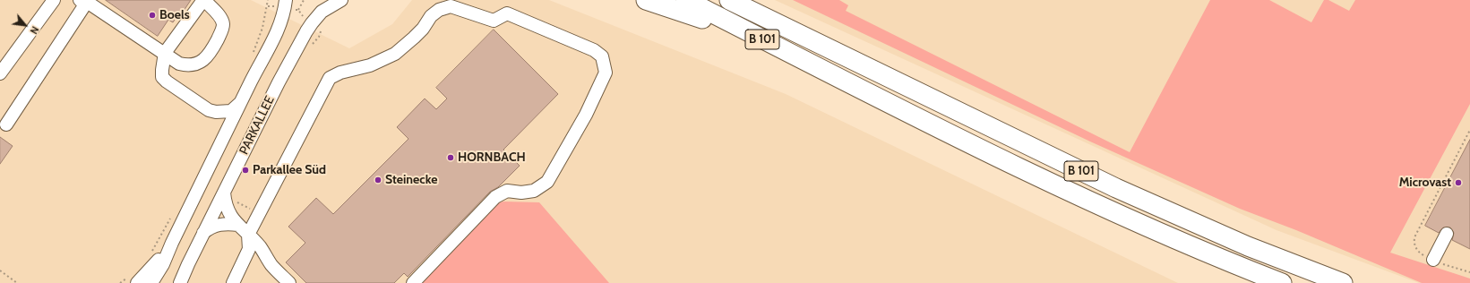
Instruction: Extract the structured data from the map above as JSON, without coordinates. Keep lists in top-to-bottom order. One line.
{"streets":{"highway":["B 101"],"street":["PARKALLEE"]},"places":["Boels","HORNBACH","Parkallee Süd","Steinecke","Microvast"],"north":"bottom right"}
